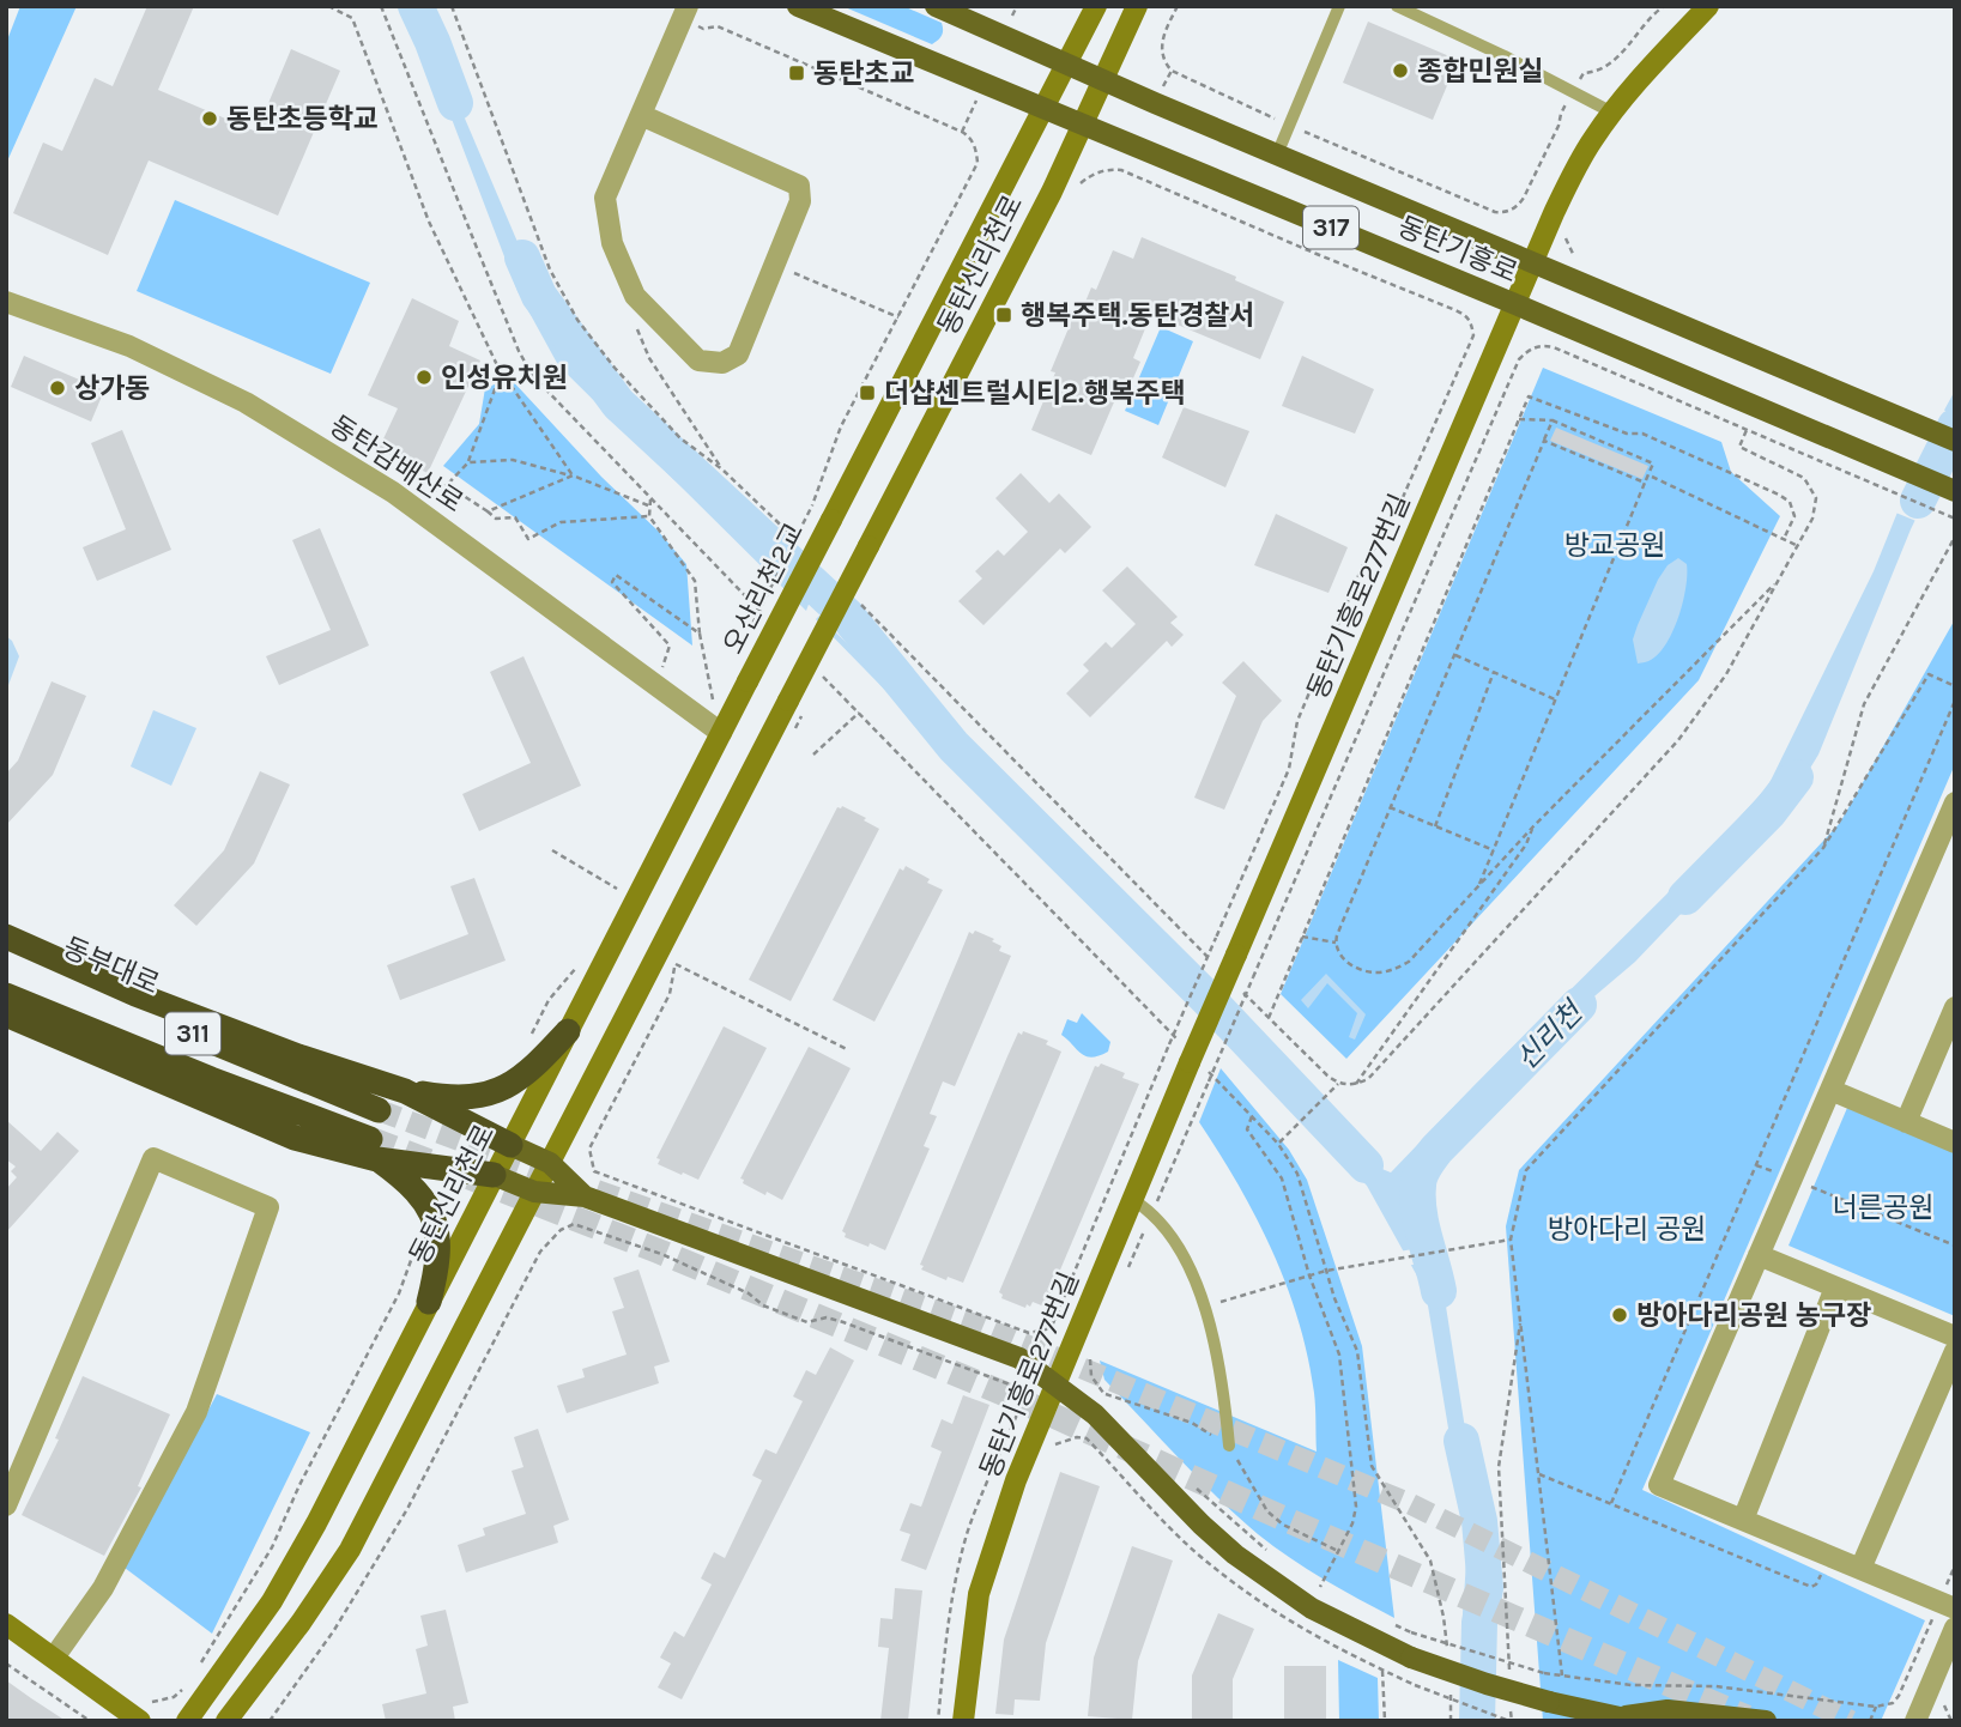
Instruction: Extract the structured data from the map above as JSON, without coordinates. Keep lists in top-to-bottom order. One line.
{"streets":{"highway":["동부대로","311"],"main road":["317","동탄기흥로"],"street":["동탄신리천로","동탄감배산로","오산리천2교","동탄기흥로277번길"]},"crossings":[["동탄기흥로","동탄신리천로"],["동탄기흥로","동탄기흥로277번길"],["동탄신리천로","동탄감배산로"],["동탄신리천로","오산리천2교"]],"water":["신리천"],"parks":["방교공원","너른공원","방아다리 공원"],"places":{"other":["종합민원실","동탄초등학교","인성유치원","상가동","방아다리공원 농구장"],"transit":["동탄초교","행복주택.동탄경찰서","더샵센트럴시티2.행복주택"]}}
